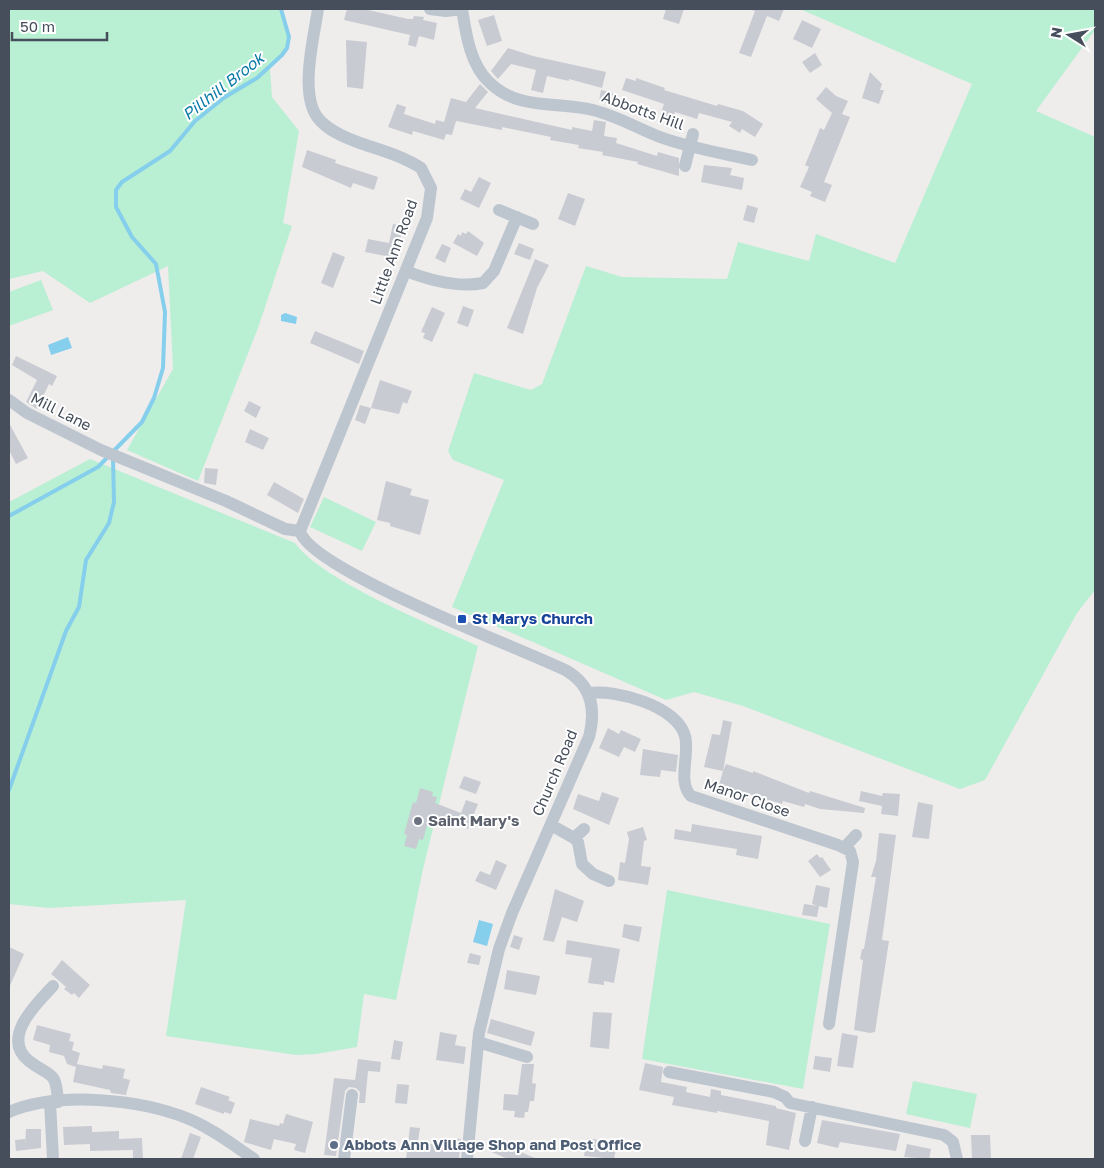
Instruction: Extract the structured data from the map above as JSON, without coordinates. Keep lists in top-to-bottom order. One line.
{"streets":{"street":["Abbotts Hill","Little Ann Road","Mill Lane","Church Road","Manor Close"]},"crossings":[["Little Ann Road","Mill Lane"],["Church Road","Manor Close"]],"water":["Pillhill Brook"],"places":{"transit":["St Marys Church"],"other":["Saint Mary's","Abbots Ann Village Shop and Post Office"]},"scale_bar":"50 m","north":"left"}
